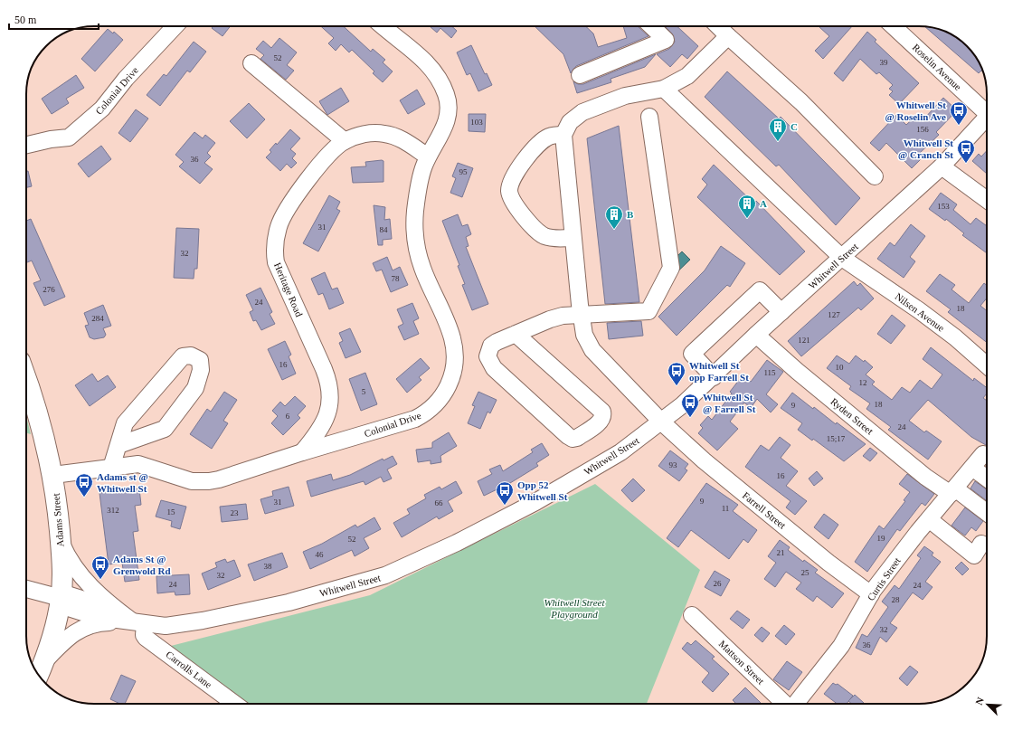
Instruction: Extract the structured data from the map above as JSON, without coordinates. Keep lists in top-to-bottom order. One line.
{"streets":{"main road":["Adams Street"],"street":["Roselin Avenue","Colonial Drive","Whitwell Street","Heritage Road","Nilsen Avenue","Ryden Street","Farrell Street","Curtis Street","Mattson Street","Carrolls Lane"]},"crossings":[["Colonial Drive","Heritage Road"],["Colonial Drive","Adams Street"],["Whitwell Street","Nilsen Avenue"],["Whitwell Street","Ryden Street"],["Whitwell Street","Farrell Street"],["Whitwell Street","Adams Street"],["Whitwell Street","Carrolls Lane"],["Ryden Street","Curtis Street"],["Farrell Street","Curtis Street"]],"parks":["Whitwell Street Playground"],"places":{"bus stop":["Whitwell St @ Roselin Ave","Whitwell St @ Cranch St","Whitwell St opp Farrell St","Whitwell St @ Farrell St","Adams st @ Whitwell St","Opp 52 Whitwell St","Adams St @ Grenwold Rd"],"building":["C","A","B"]},"house_numbers":["52","39","103","156","36","95","153","31","84","32","78","276","24","18","127","284","121","16","10","115","12","5","18","9","6","24","15;17","93","16","9","31","66","11","312","15","23","19","52","21","46","38","25","32","26","24","24","28","32","36"],"scale_bar":"50 m","north":"top left"}
